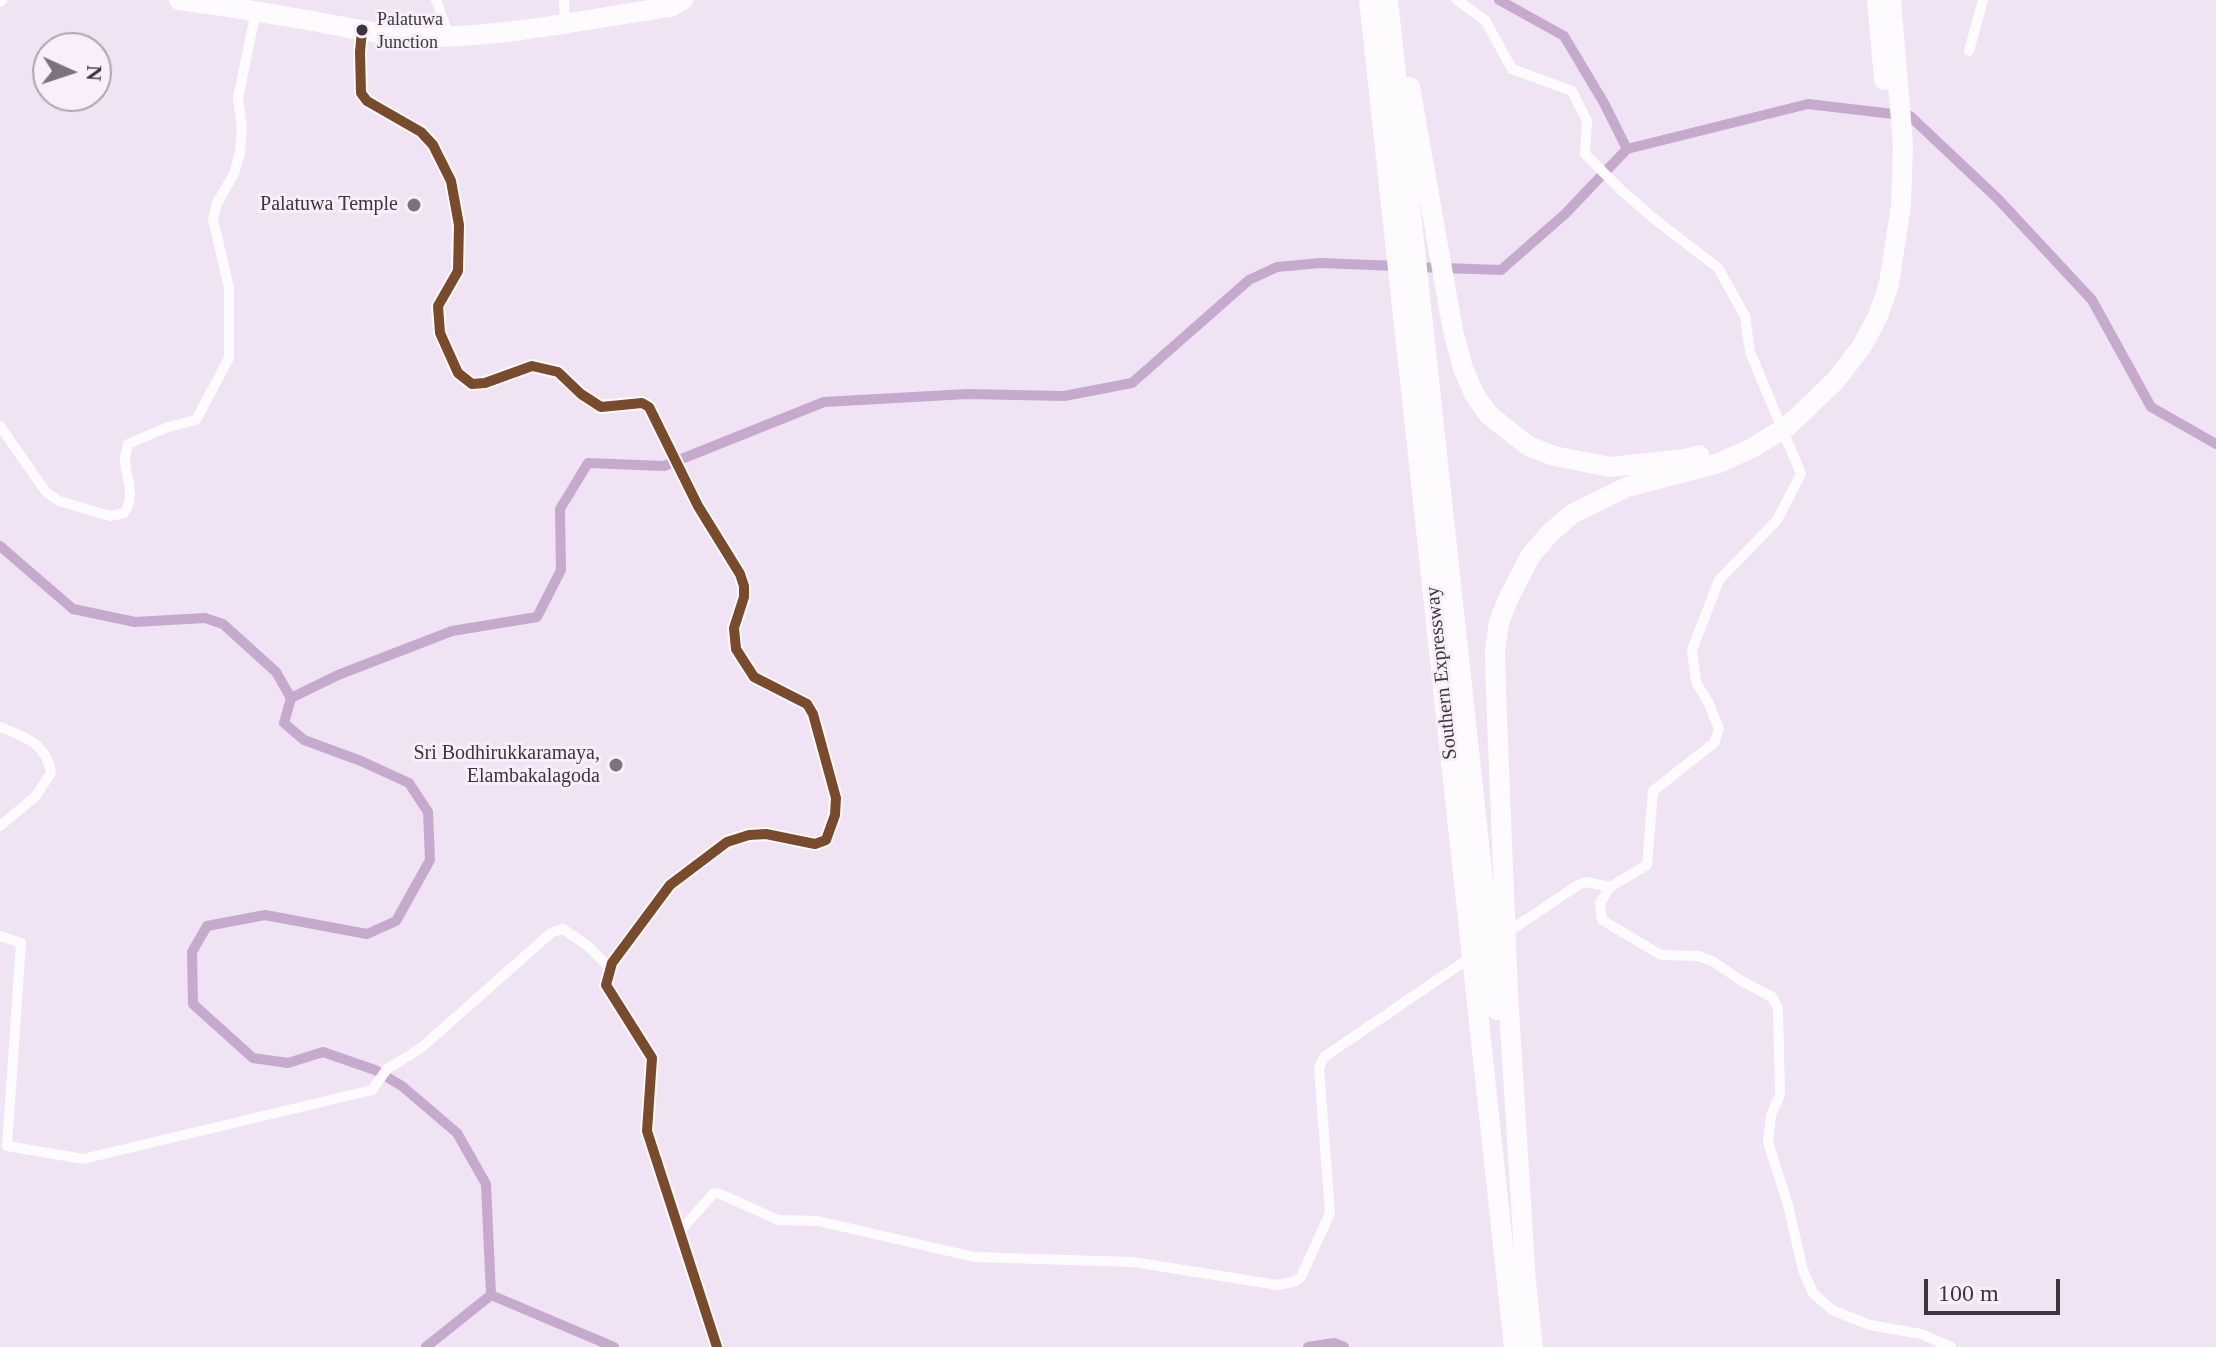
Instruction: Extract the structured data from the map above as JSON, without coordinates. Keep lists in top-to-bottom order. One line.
{"streets":{"highway":["Southern Expressway"]},"places":["Palatuwa Junction","Palatuwa Temple","Sri Bodhirukkaramaya, Elambakalagoda"],"scale_bar":"100 m","north":"right"}
